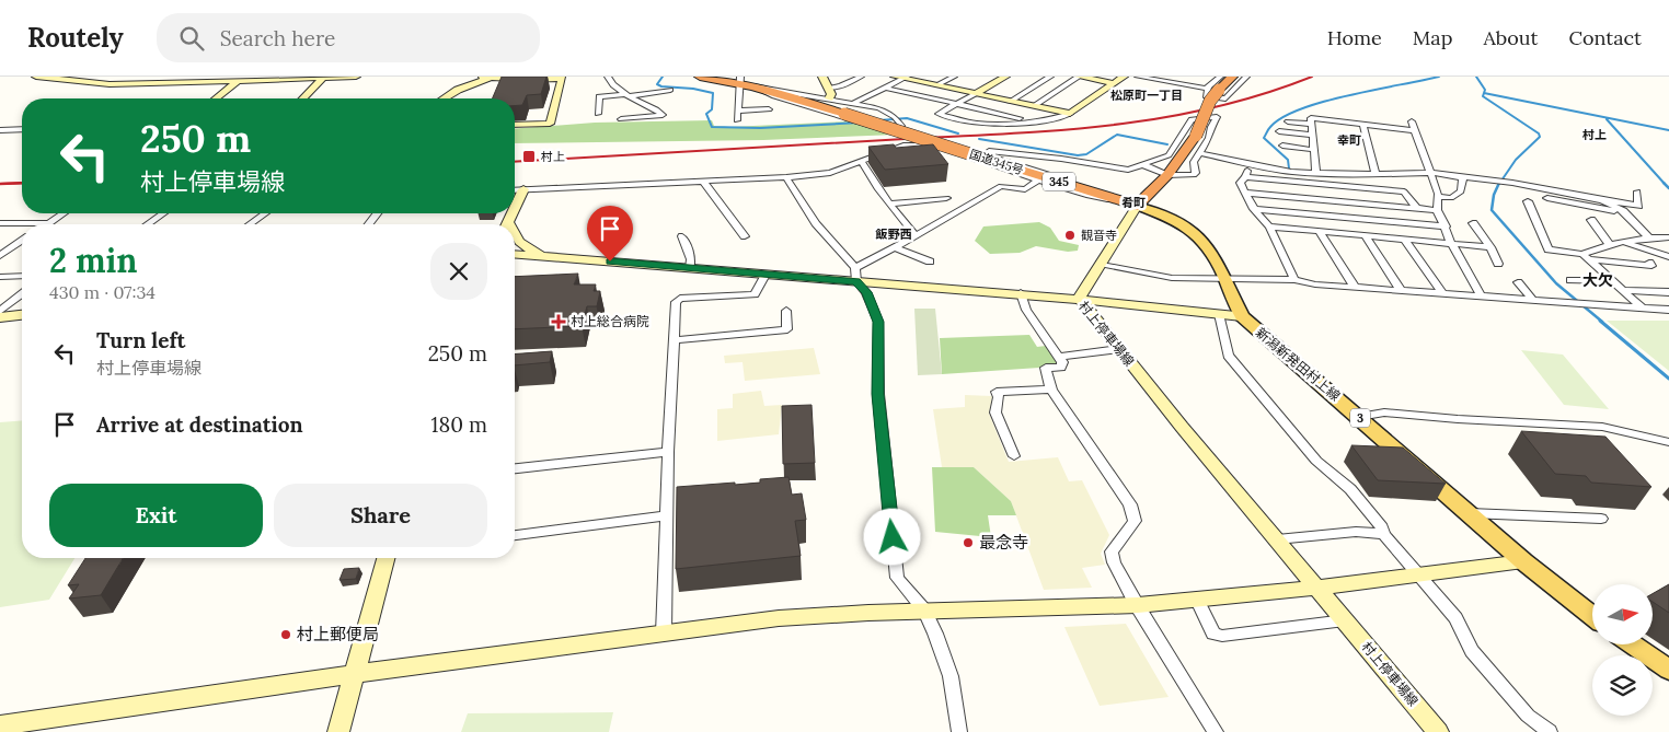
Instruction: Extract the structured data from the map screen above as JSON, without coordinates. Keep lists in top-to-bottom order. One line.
{"streets":{"highway":["国道345号","345"],"main road":["新潟新発田村上線","3"],"street":["村上停車場線"]},"crossings":[["国道345号","新潟新発田村上線"]],"districts":["松原町一丁目","村上","幸町","肴町","飯野西","大欠"],"places":{"transit":["村上"],"other":["観音寺","最念寺","村上郵便局"],"health":["村上総合病院"]},"north":"right","page":{"header":"Routely","search":"Search here","nav":["Home","Map","About","Contact"],"turn":["250 m","村上停車場線"],"heading":["2 min","430 m · 07:34"],"list":[{"name":"Turn left","note":"村上停車場線","value":"250 m"},{"name":"Arrive at destination","value":"180 m"}],"buttons":["Exit","Share"]}}
